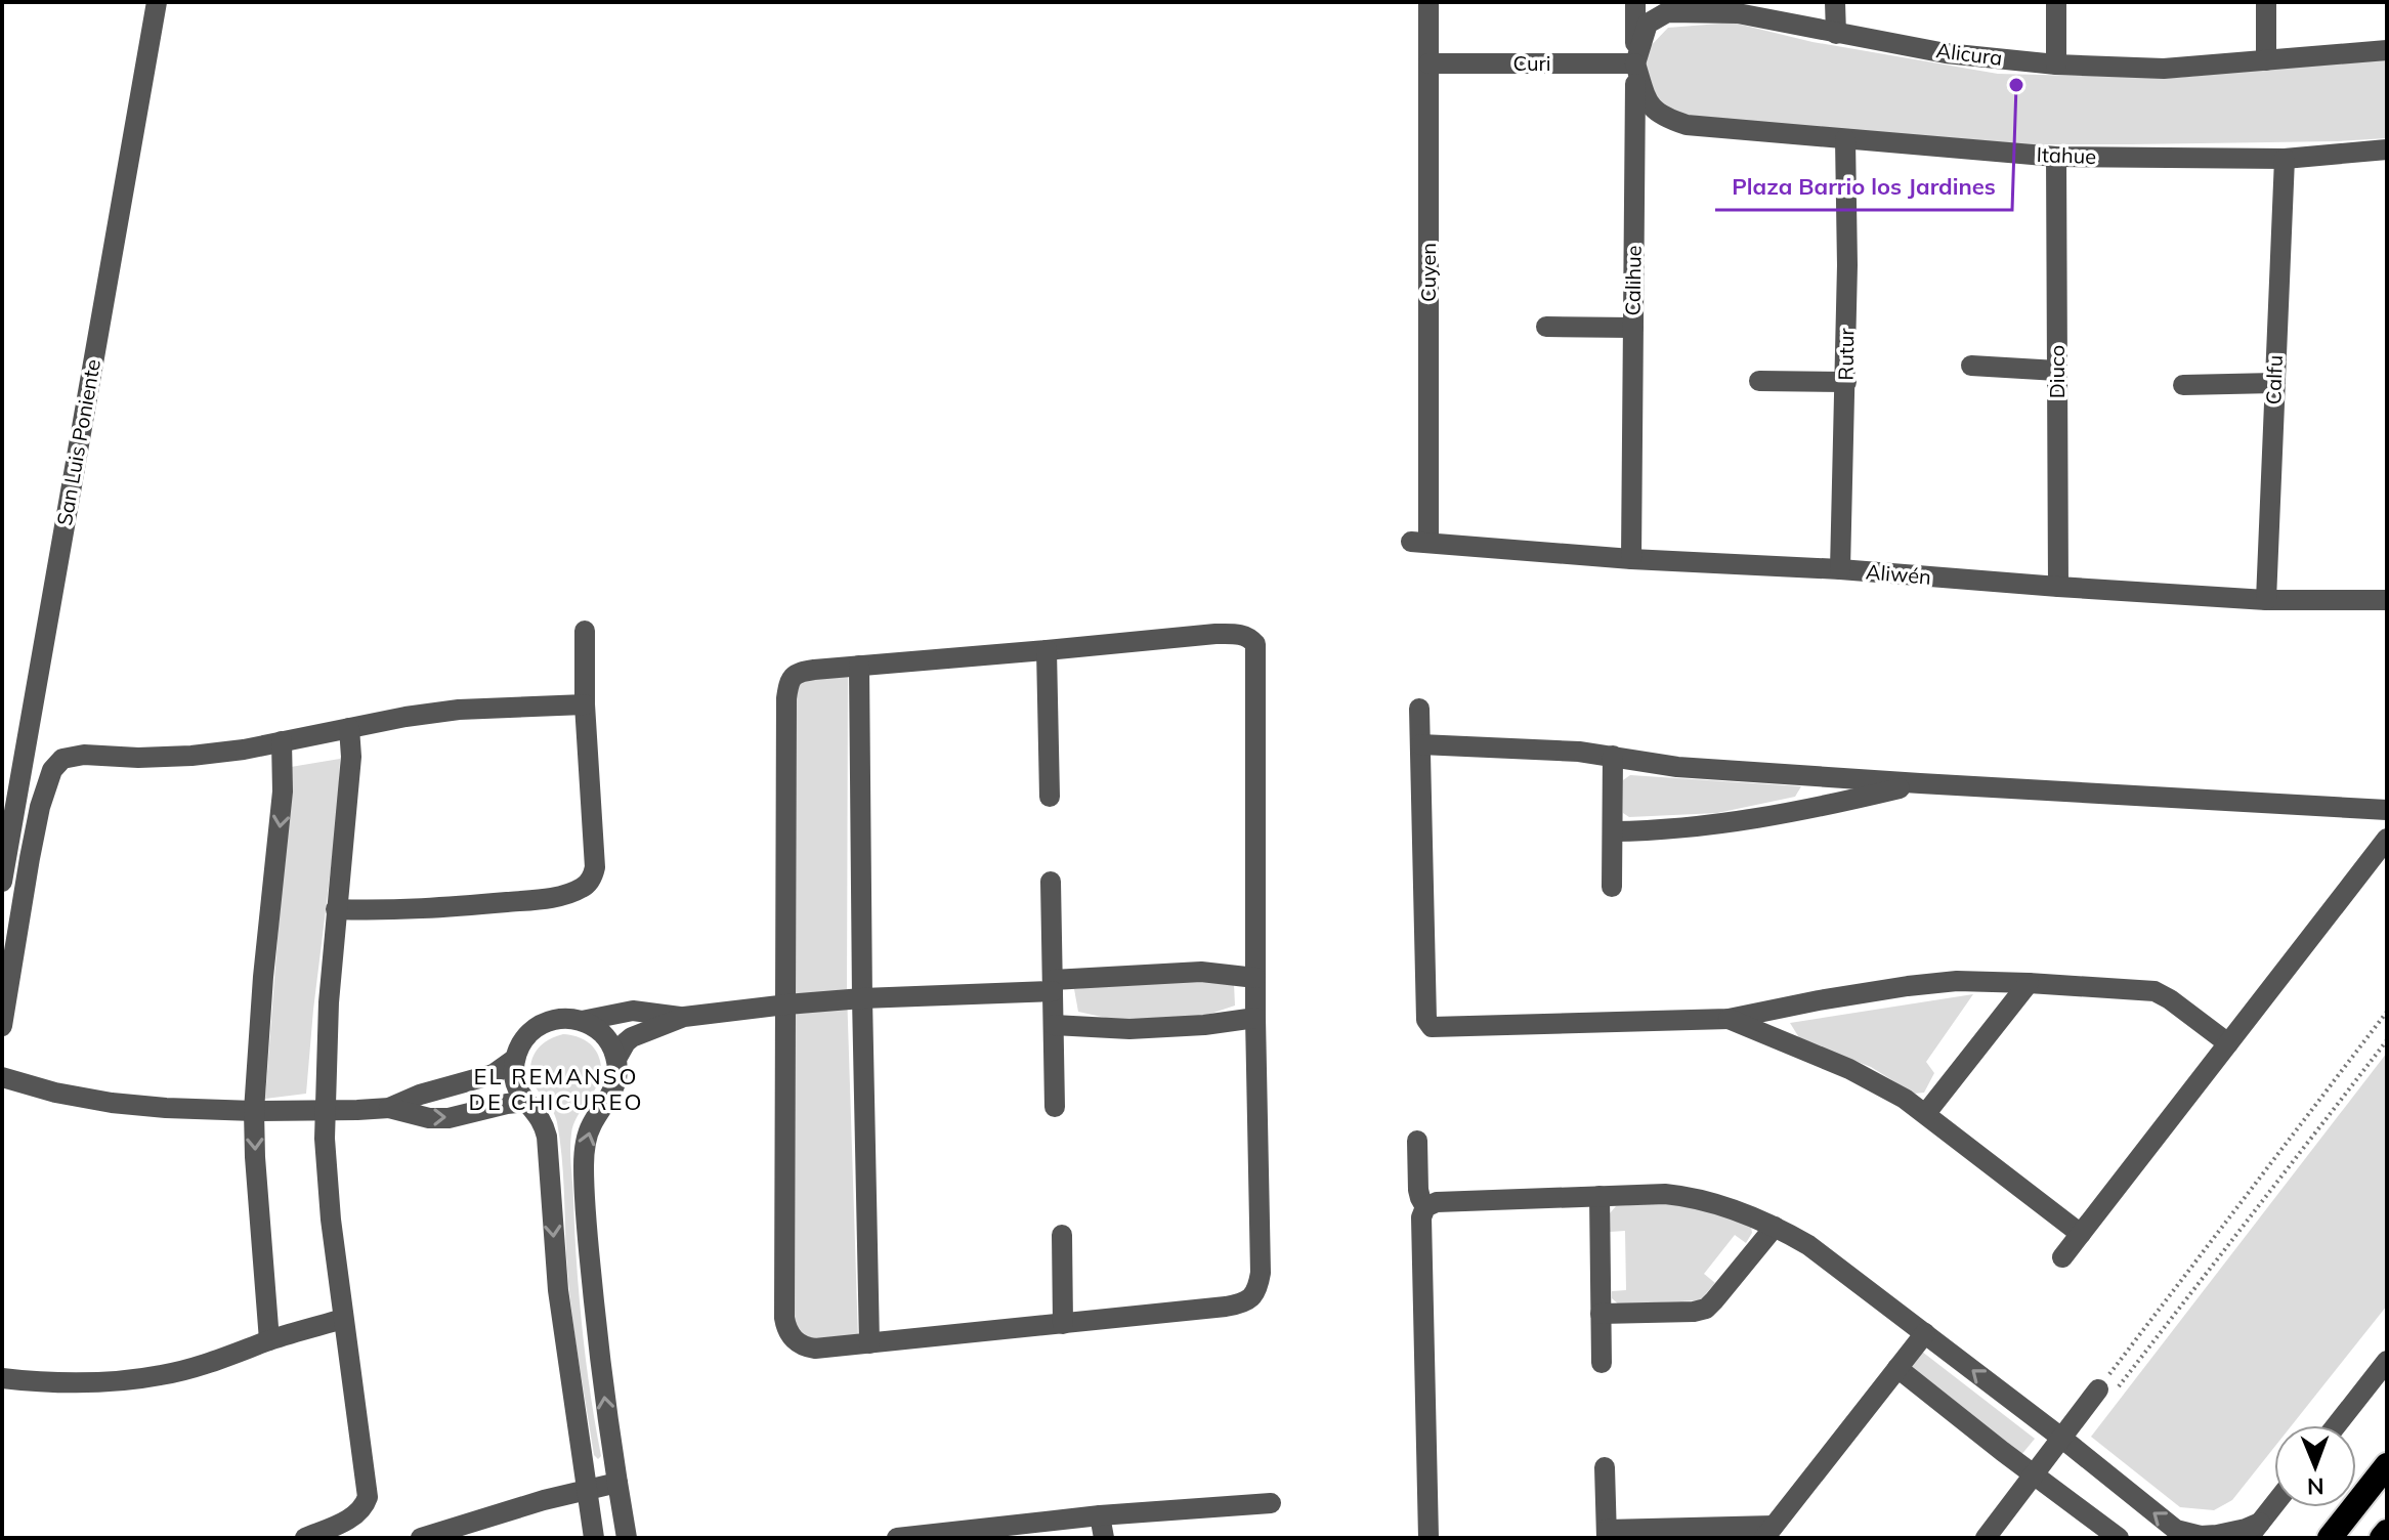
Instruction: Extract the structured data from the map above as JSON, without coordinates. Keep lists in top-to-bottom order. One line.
{"streets":{"street":["Alicura","Curi","Itahue","Cuyen","Calihue","Rutur","Diuco","Calfu","San Luis Poniente","Aliwén"]},"crossings":[["Alicura","Curi"],["Alicura","Itahue"],["Alicura","Calihue"],["Curi","Itahue"],["Curi","Cuyen"],["Curi","Calihue"],["Itahue","Calihue"],["Itahue","Rutur"],["Itahue","Diuco"],["Itahue","Calfu"],["Cuyen","Aliwén"],["Calihue","Aliwén"],["Rutur","Aliwén"],["Diuco","Aliwén"],["Calfu","Aliwén"]],"districts":["EL REMANSO DE CHICUREO"],"places":["Plaza Barrio los Jardines"],"north":"bottom"}
